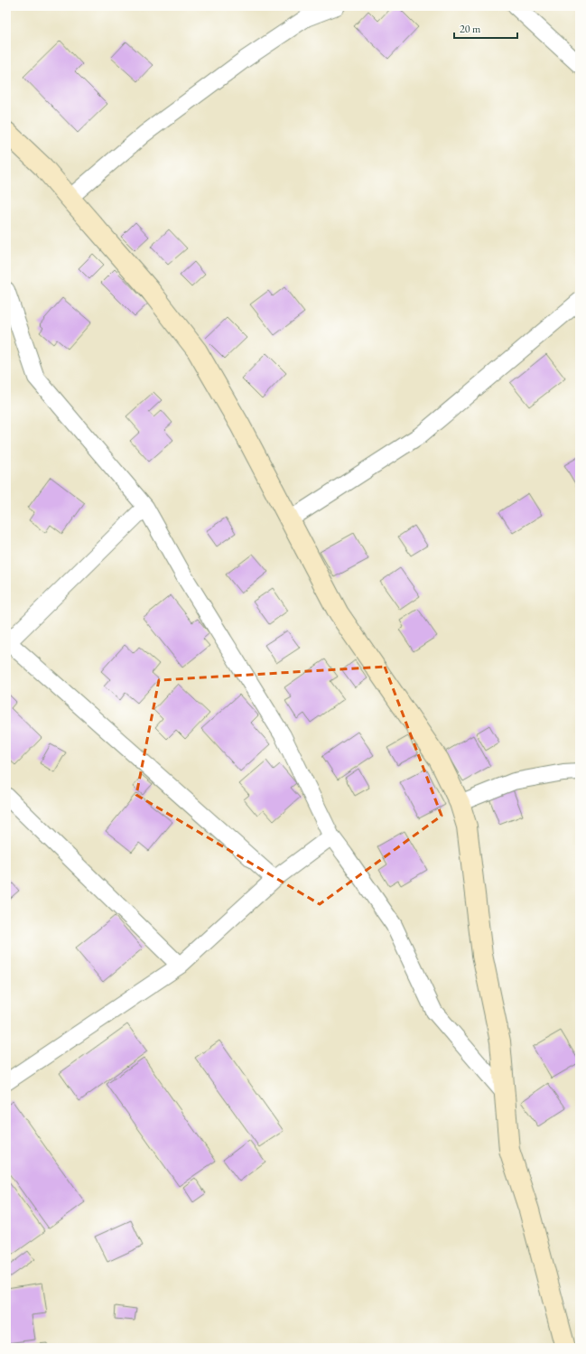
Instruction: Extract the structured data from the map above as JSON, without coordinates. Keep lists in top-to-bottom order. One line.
{"scale_bar":"20 m"}
